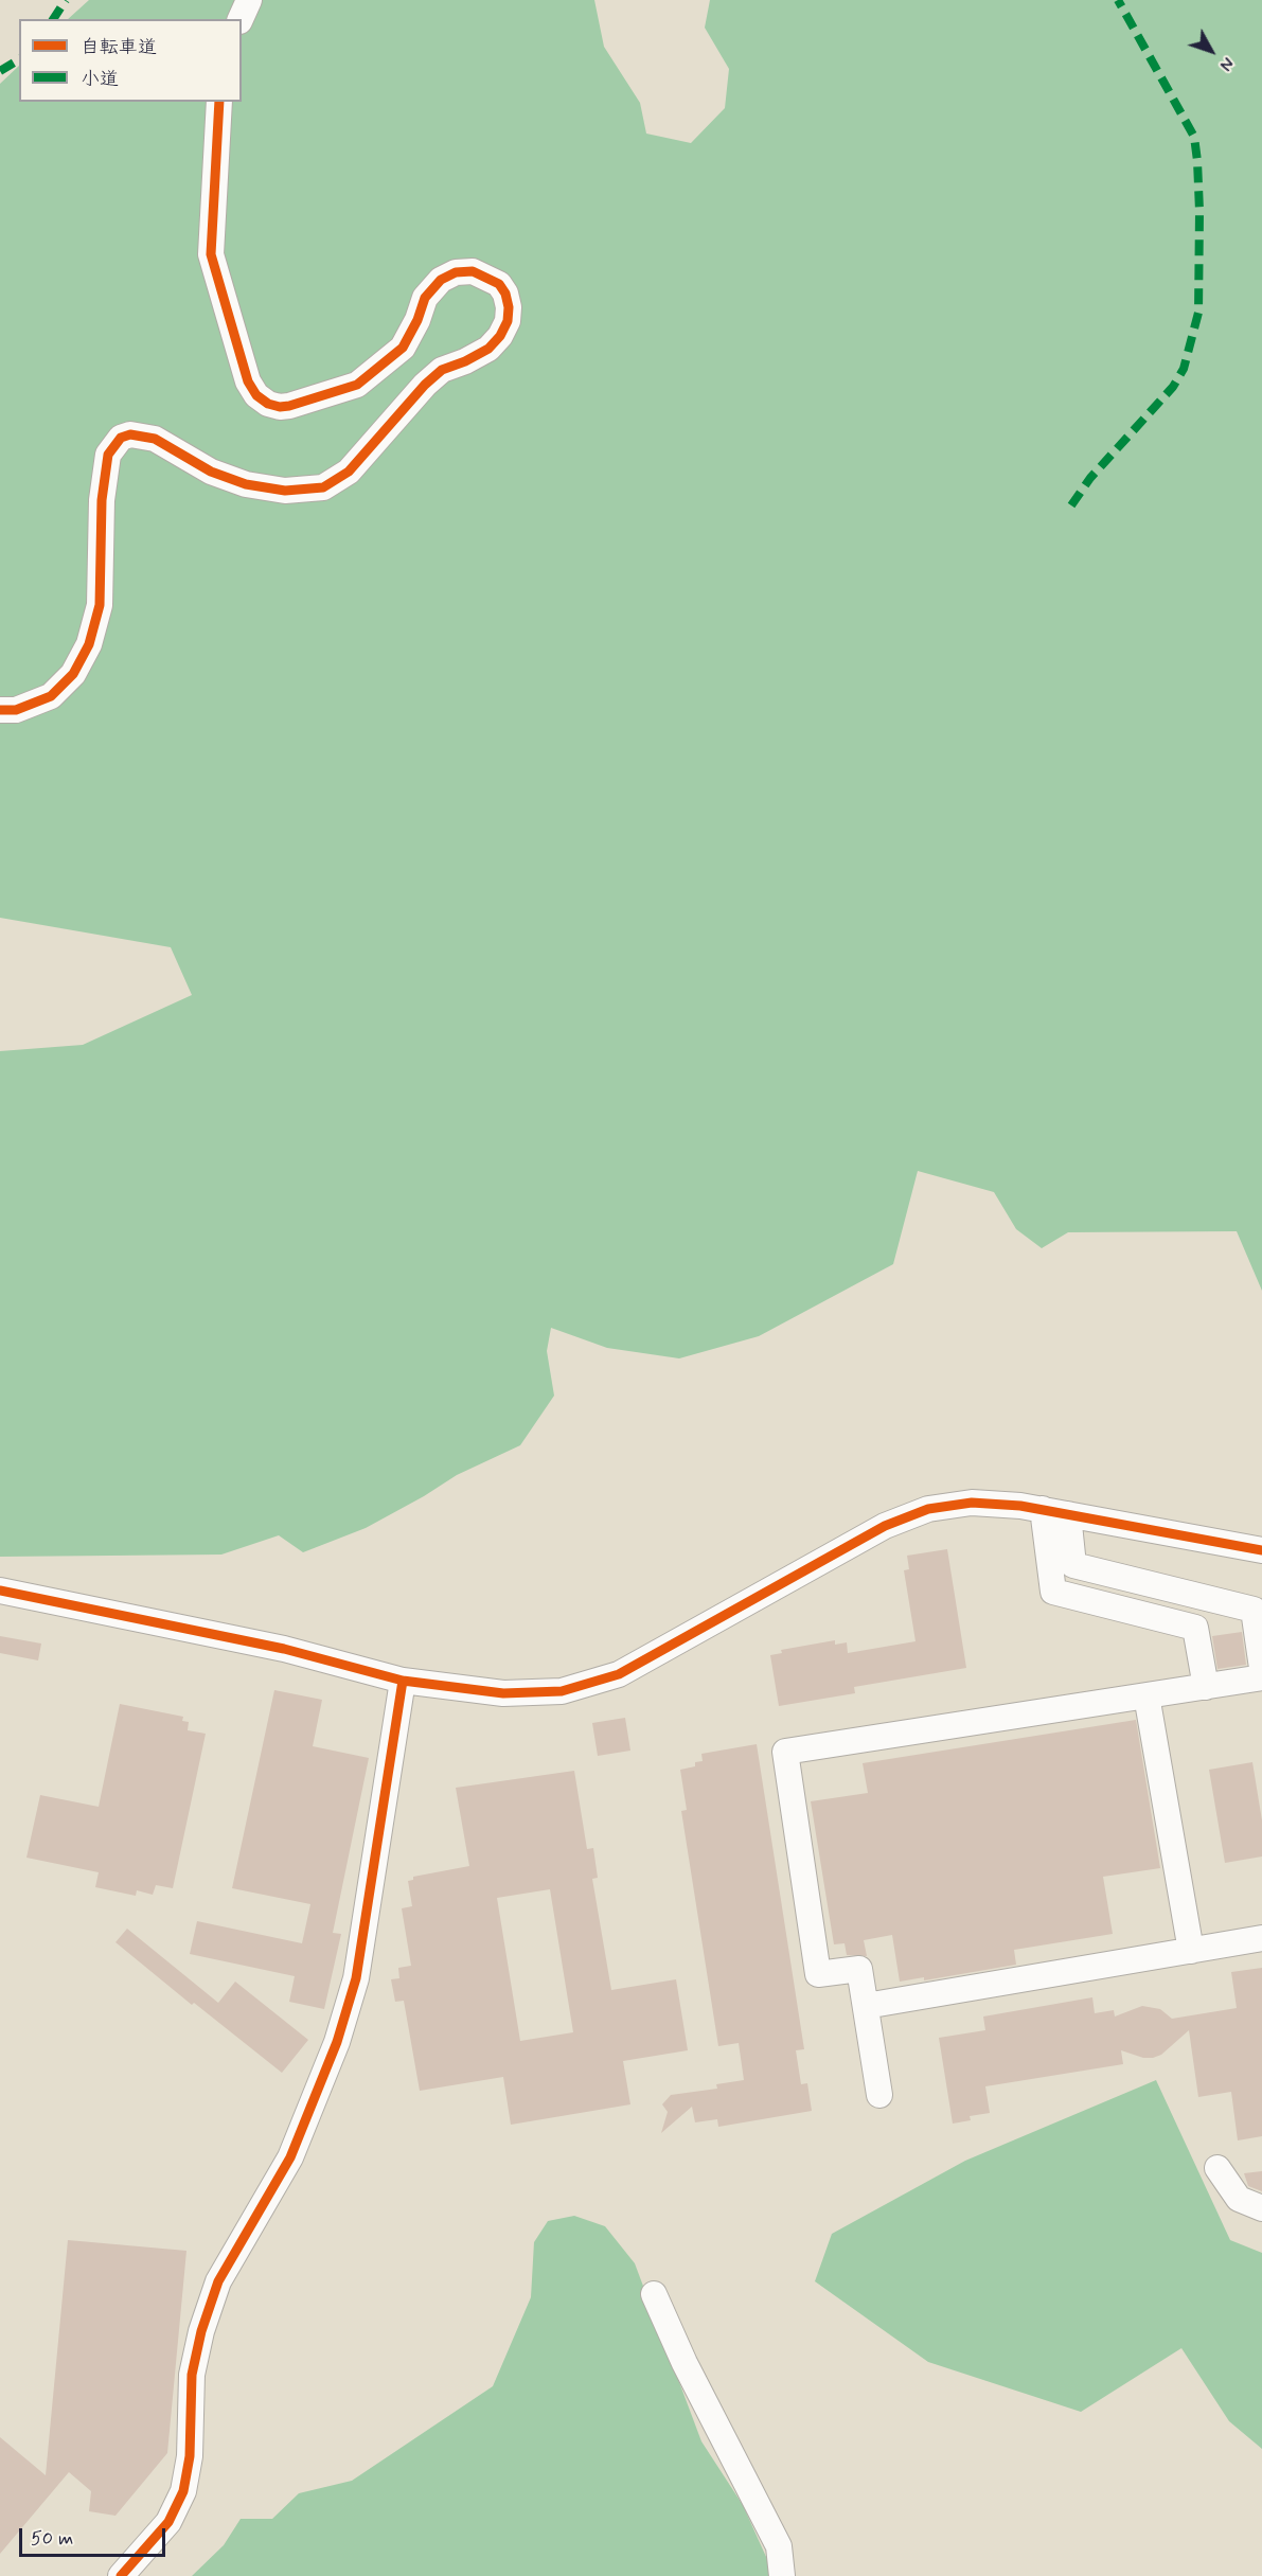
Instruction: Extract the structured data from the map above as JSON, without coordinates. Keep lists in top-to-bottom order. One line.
{"legend":["自転車道","小道"],"scale_bar":"50 m","north":"bottom right"}
